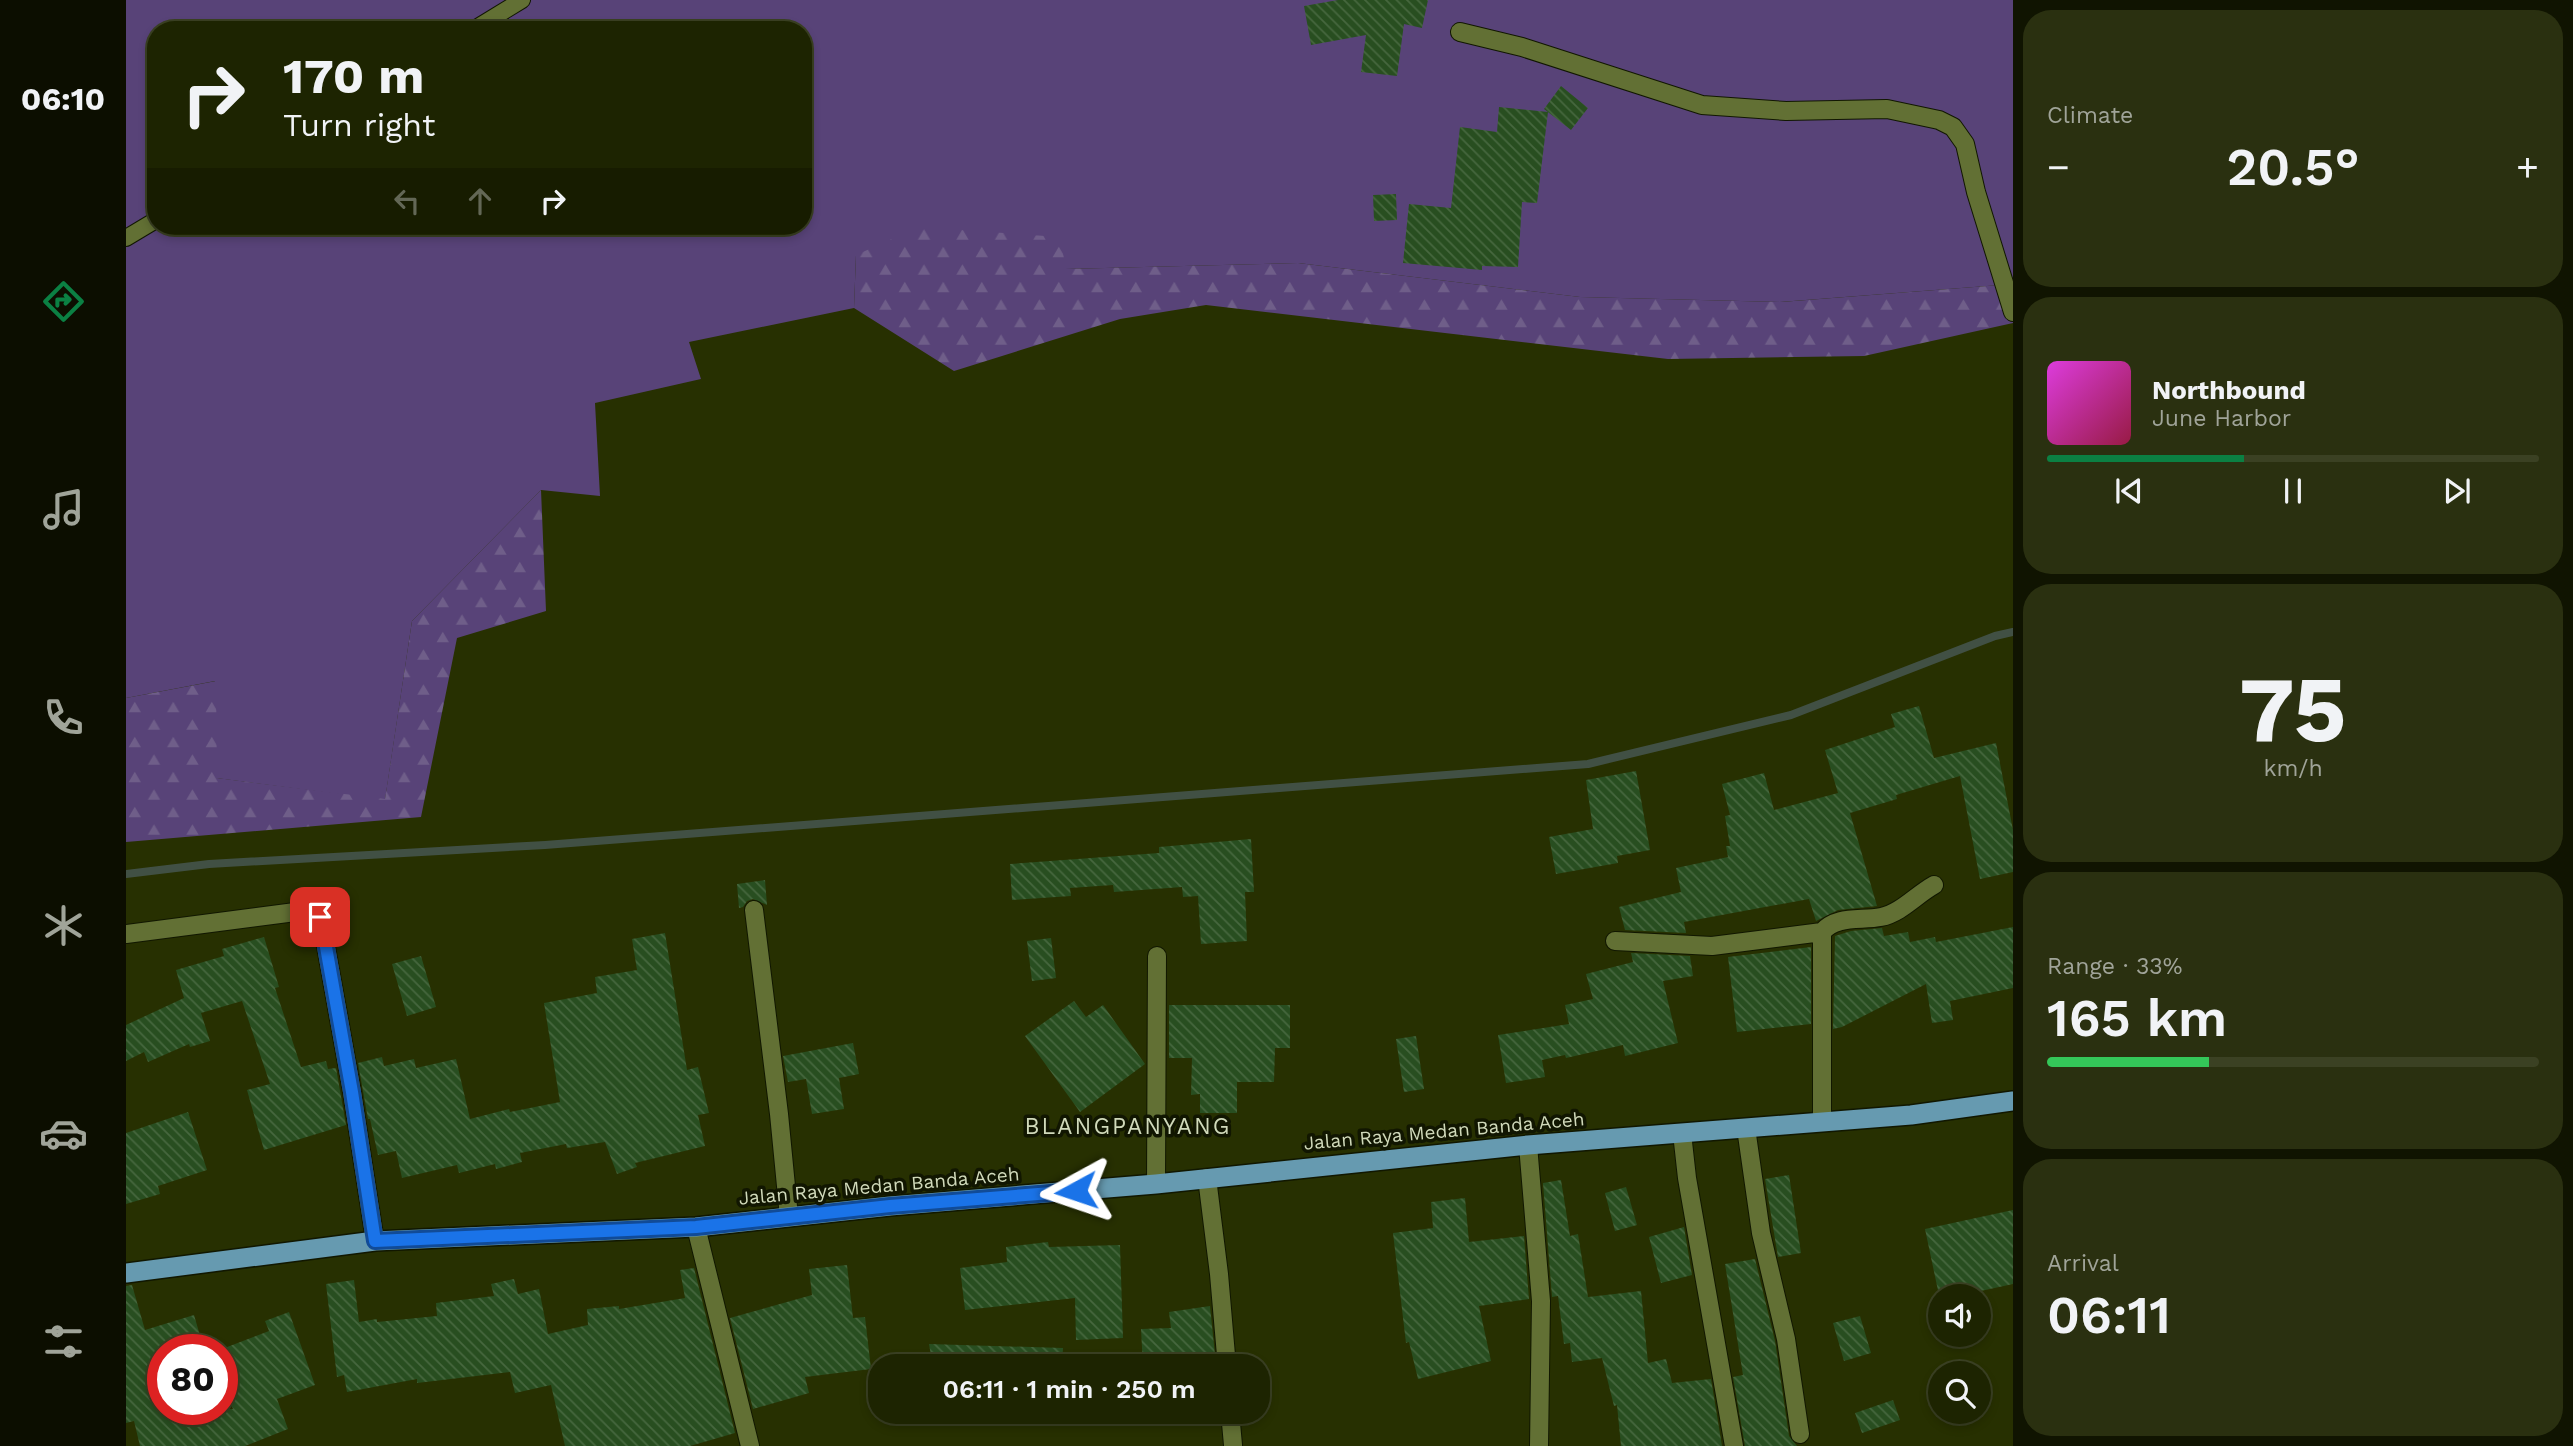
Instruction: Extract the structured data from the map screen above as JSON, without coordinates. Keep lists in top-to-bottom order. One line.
{"streets":{"highway":["Jalan Raya Medan Banda Aceh"]},"districts":["BLANGPANYANG"],"page":{"tabs":"06:10","tile":["Climate",["75","km/h"],["Range · 33%","165 km"],["Arrival","06:11"]],"turn":["170 m","Turn right"],"heat":["−","20.5°","+"],"song":["Northbound","June Harbor"],"limit":"80","trip":"06:11 · 1 min · 250 m"}}
